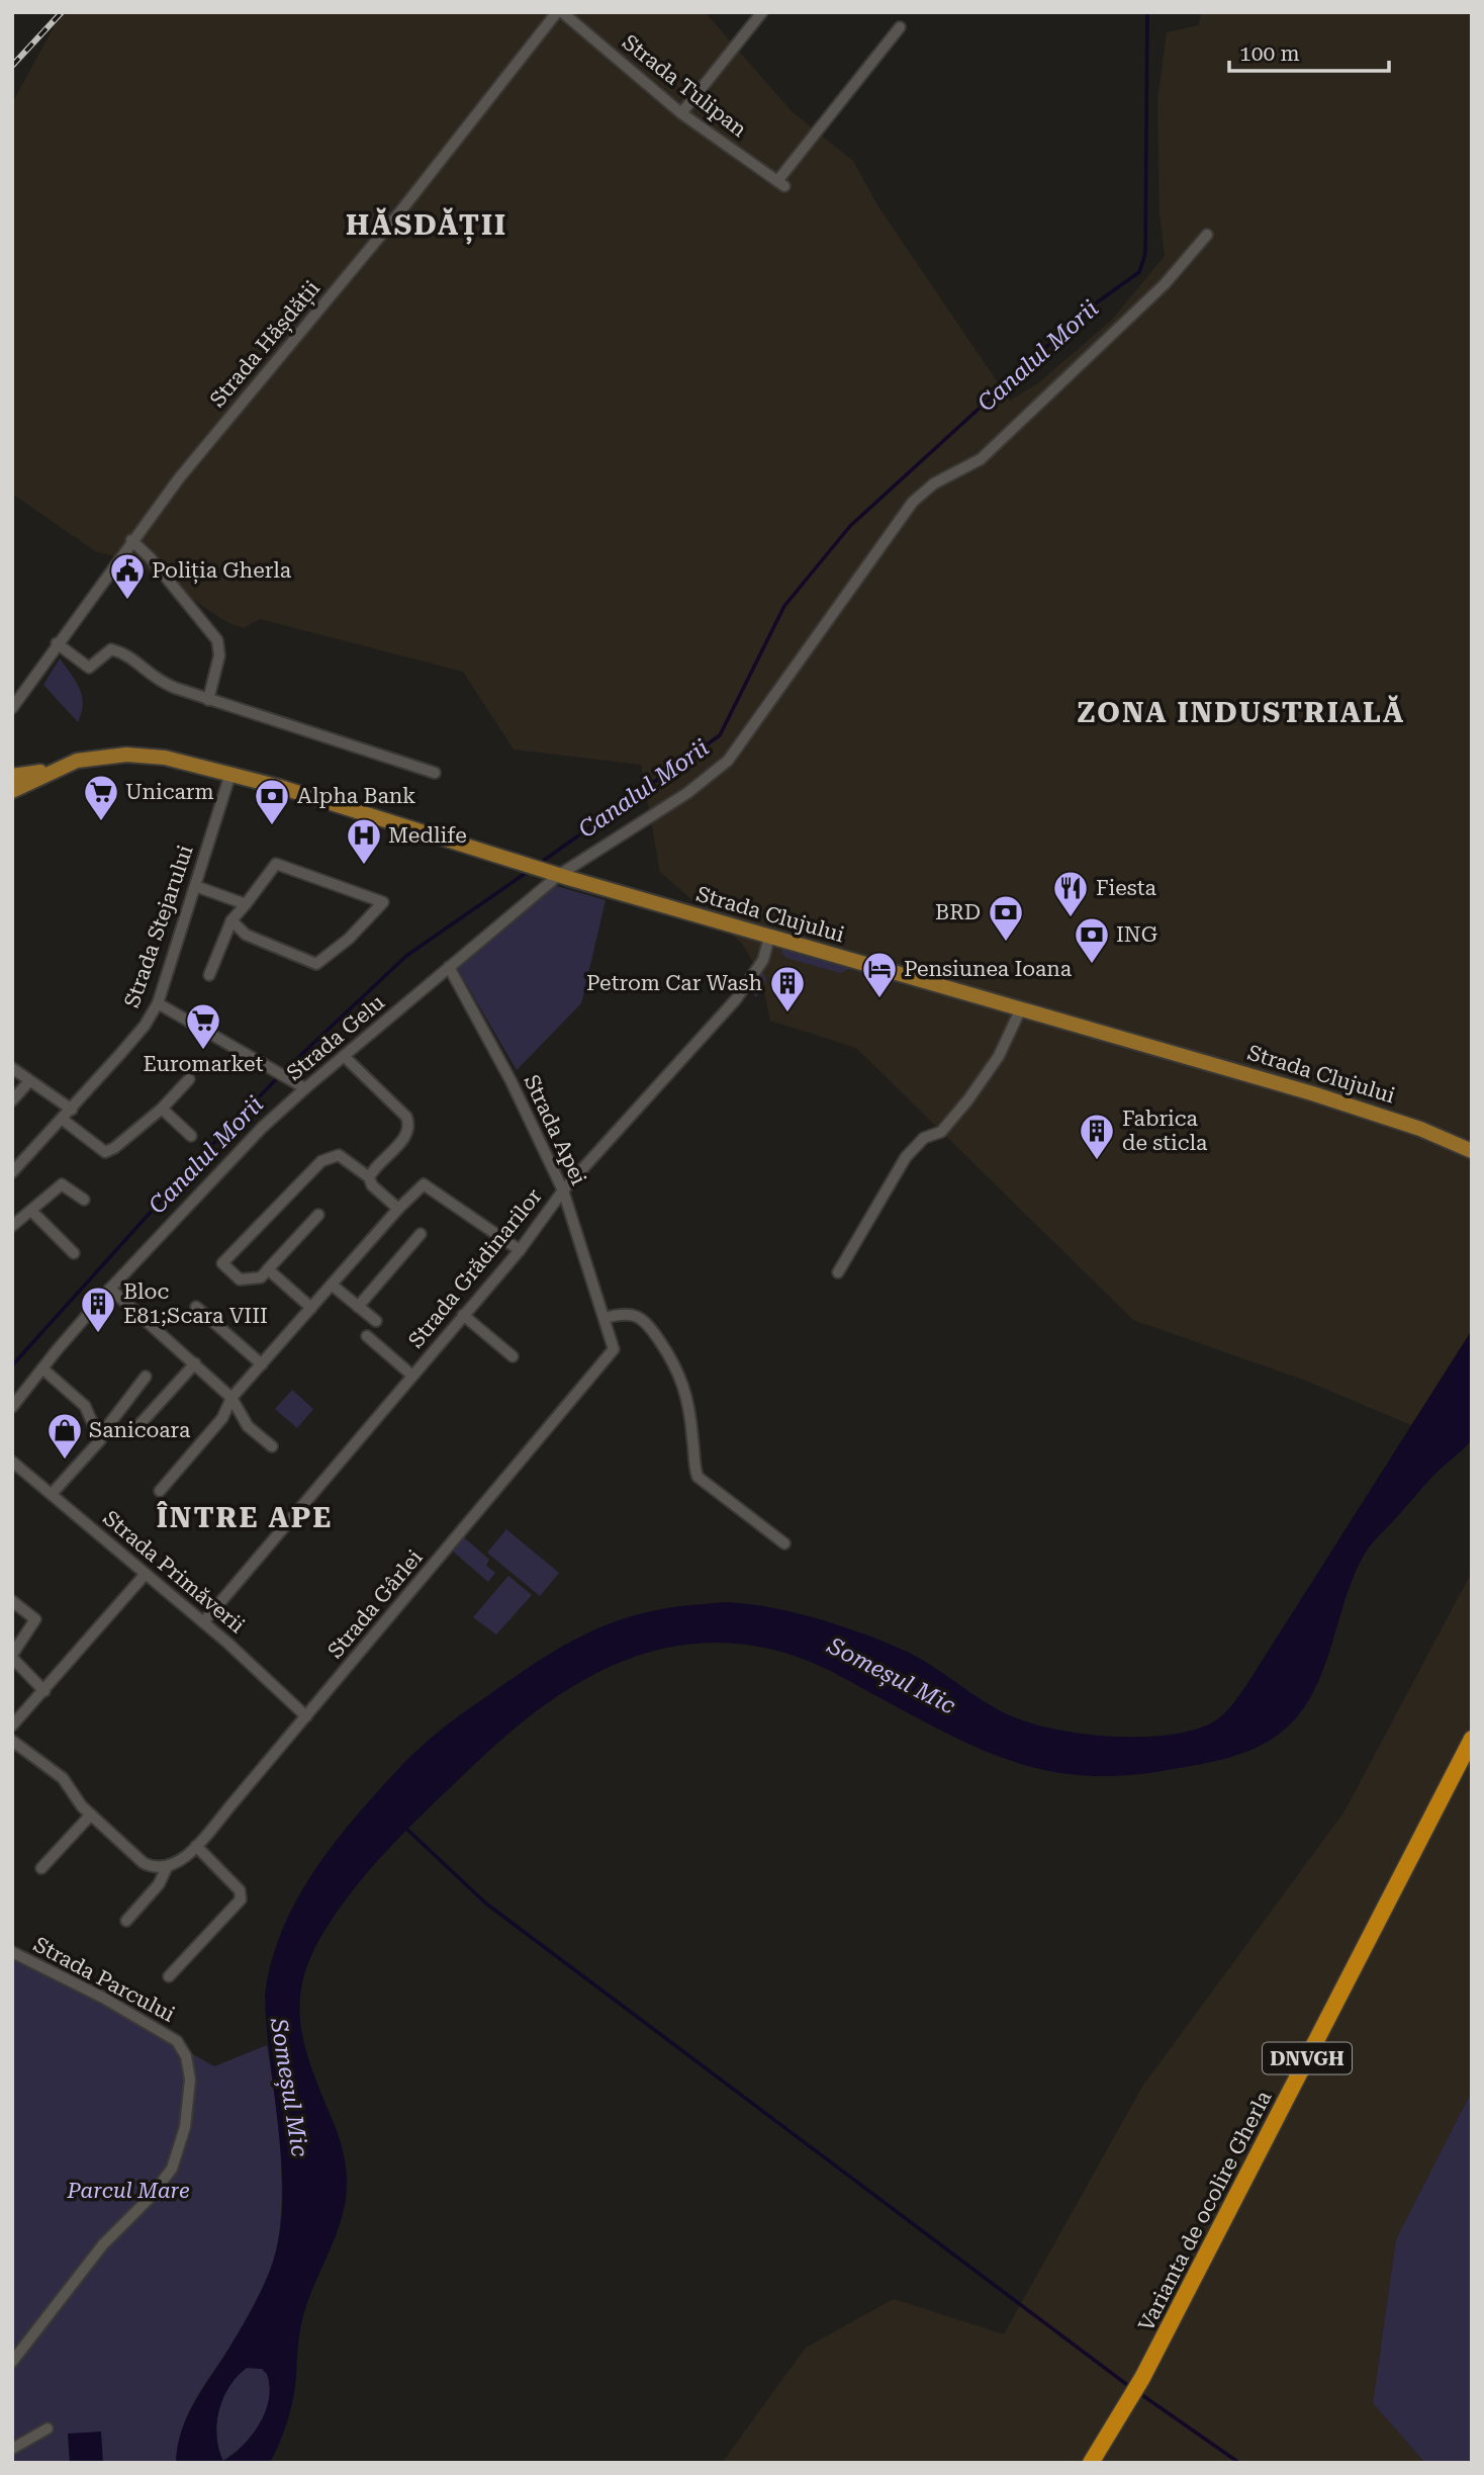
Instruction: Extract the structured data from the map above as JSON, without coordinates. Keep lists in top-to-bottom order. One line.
{"streets":{"highway":["DNVGH","Varianta de ocolire Gherla"],"main road":["Strada Clujului"],"street":["Strada Tulipan","Strada Hășdății","Strada Stejarului","Strada Gelu","Strada Apei","Strada Grădinarilor","Strada Primăverii","Strada Gârlei","Strada Parcului"]},"crossings":[["Strada Clujului","Strada Stejarului"],["Strada Clujului","Strada Gelu"],["Strada Clujului","Strada Grădinarilor"],["Strada Gelu","Strada Apei"],["Strada Apei","Strada Grădinarilor"],["Strada Apei","Strada Gârlei"],["Strada Grădinarilor","Strada Primăverii"],["Strada Primăverii","Strada Gârlei"]],"districts":["HĂSDĂȚII","ZONA INDUSTRIALĂ","ÎNTRE APE"],"water":["Canalul Morii","Someșul Mic"],"parks":["Parcul Mare"],"places":{"public building":["Poliția Gherla"],"supermarket":["Unicarm","Euromarket"],"bank":["Alpha Bank","BRD","ING"],"hospital":["Medlife"],"restaurant":["Fiesta"],"hotel":["Pensiunea Ioana"],"building":["Petrom Car Wash","Fabrica de sticla","Bloc E81;Scara VIII"],"shop":["Sanicoara"]},"scale_bar":"100 m"}
